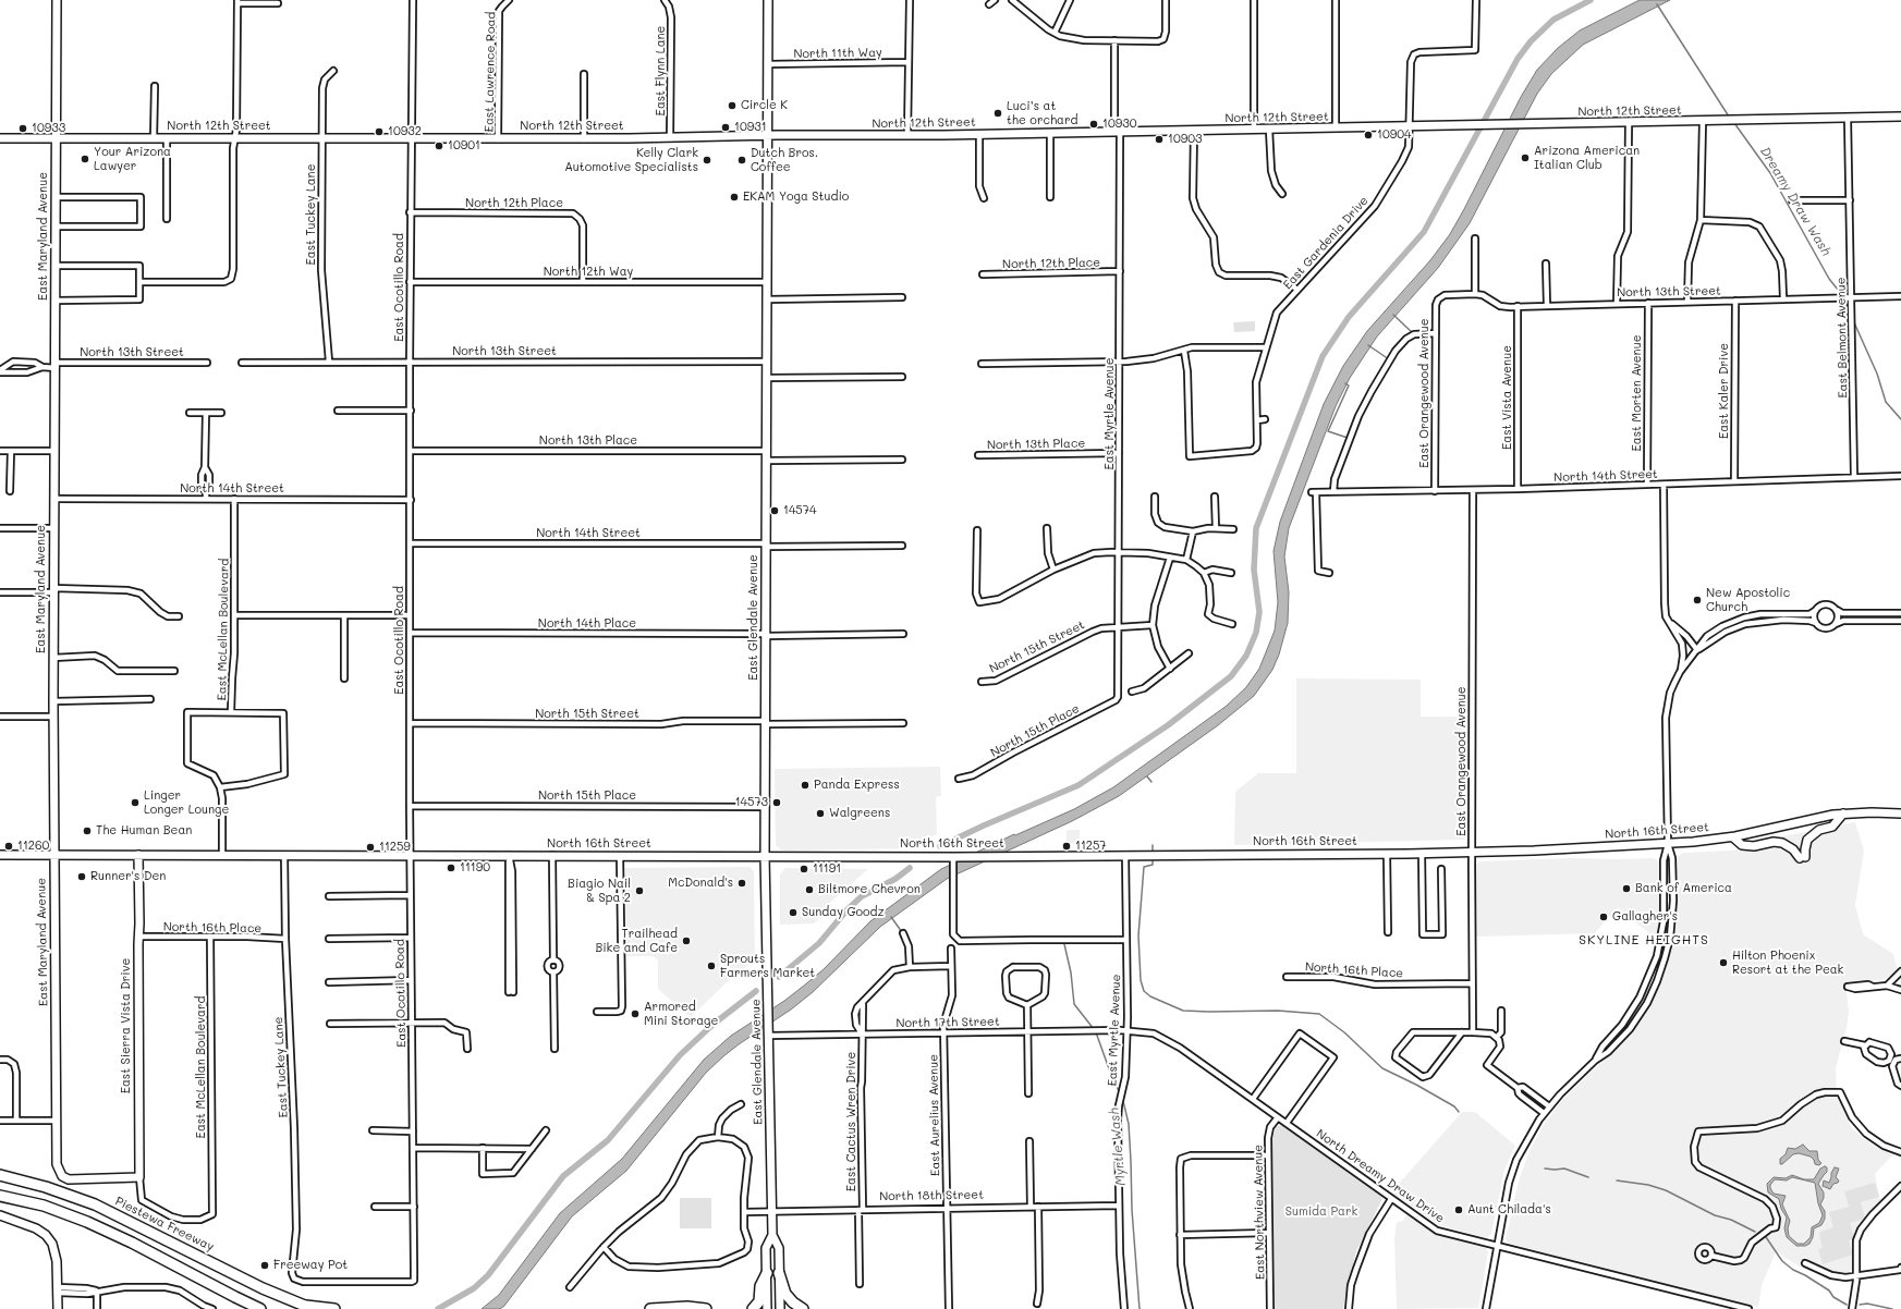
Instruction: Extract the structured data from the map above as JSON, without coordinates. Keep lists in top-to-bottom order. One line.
{"streets":{"highway":["Piestewa Freeway"],"street":["North 11th Way","East Flynn Lane","East Lawrence Road","North 12th Street","North 12th Place","East Tuckey Lane","East Maryland Avenue","East Gardenia Drive","North 12th Way","East Ocotillo Road","North 13th Street","East Belmont Avenue","East Kaler Drive","East Orangewood Avenue","East Morten Avenue","East Vista Avenue","East Myrtle Avenue","North 13th Place","North 14th Street","East Glendale Avenue","North 14th Place","East McLellan Boulevard","North 15th Street","North 15th Place","North 16th Street","North 16th Place","North 17th Street","East Sierra Vista Drive","East Aurelius Avenue","East Cactus Wren Drive","North Dreamy Draw Drive","North 18th Street","East Northview Avenue"]},"crossings":[["North 11th Way","East Glendale Avenue"],["East Flynn Lane","North 12th Street"],["East Lawrence Road","North 12th Street"],["North 12th Street","East Tuckey Lane"],["North 12th Street","East Maryland Avenue"],["North 12th Street","East Gardenia Drive"],["North 12th Street","East Ocotillo Road"],["North 12th Street","East Belmont Avenue"],["North 12th Street","East Myrtle Avenue"],["North 12th Street","East Glendale Avenue"],["North 12th Place","North 12th Way"],["North 12th Place","East Ocotillo Road"],["North 12th Place","East Myrtle Avenue"],["East Tuckey Lane","East Ocotillo Road"],["East Tuckey Lane","North 13th Street"],["East Tuckey Lane","North 16th Street"],["East Tuckey Lane","North 16th Place"],["East Maryland Avenue","North 13th Street"],["East Maryland Avenue","North 14th Street"],["East Maryland Avenue","North 16th Street"],["East Maryland Avenue","East Sierra Vista Drive"],["North 12th Way","East Ocotillo Road"],["North 12th Way","East Glendale Avenue"],["East Ocotillo Road","North 13th Street"],["East Ocotillo Road","North 13th Place"],["East Ocotillo Road","North 14th Street"],["East Ocotillo Road","North 14th Place"],["East Ocotillo Road","North 15th Street"],["East Ocotillo Road","North 15th Place"],["East Ocotillo Road","North 16th Street"],["North 13th Street","East Belmont Avenue"],["North 13th Street","East Kaler Drive"],["North 13th Street","East Orangewood Avenue"],["North 13th Street","East Morten Avenue"],["North 13th Street","East Vista Avenue"],["North 13th Street","East Glendale Avenue"],["East Belmont Avenue","North 14th Street"],["East Kaler Drive","North 14th Street"],["East Orangewood Avenue","North 14th Street"],["East Orangewood Avenue","North 16th Street"],["East Orangewood Avenue","North 16th Place"],["East Morten Avenue","North 14th Street"],["East Vista Avenue","North 14th Street"],["East Myrtle Avenue","North 13th Place"],["East Myrtle Avenue","North 15th Street"],["East Myrtle Avenue","North 15th Place"],["East Myrtle Avenue","North 16th Street"],["East Myrtle Avenue","North 17th Street"],["East Myrtle Avenue","North Dreamy Draw Drive"],["East Myrtle Avenue","North 18th Street"],["North 13th Place","East Glendale Avenue"],["North 14th Street","East Glendale Avenue"],["North 14th Street","East McLellan Boulevard"],["East Glendale Avenue","North 14th Place"],["East Glendale Avenue","North 15th Street"],["East Glendale Avenue","North 15th Place"],["East Glendale Avenue","North 16th Street"],["East Glendale Avenue","North 17th Street"],["East Glendale Avenue","North 18th Street"],["East McLellan Boulevard","North 16th Place"],["East McLellan Boulevard","East Sierra Vista Drive"],["North 16th Street","East Sierra Vista Drive"],["North 16th Place","East Sierra Vista Drive"],["North 17th Street","East Aurelius Avenue"],["North 17th Street","East Cactus Wren Drive"],["North 17th Street","North Dreamy Draw Drive"],["East Aurelius Avenue","North 18th Street"],["East Cactus Wren Drive","North 18th Street"],["North Dreamy Draw Drive","East Northview Avenue"]],"districts":["SKYLINE HEIGHTS"],"water":["Dreamy Draw Wash","Myrtle Wash"],"parks":["Sumida Park"],"places":["Circle K","Luci’s at the orchard","10930","10931","10933","10932","10904","10903","10901","Arizona American Italian Club","Your Arizona Lawyer","Kelly Clark Automotive Specialists","Dutch Bros. Coffee","EKAM Yoga Studio","14574","New Apostolic Church","Panda Express","Linger Longer Lounge","14573","Walgreens","The Human Bean","11260","11257","11259","11190","11191","Runner's Den","McDonald's","Bank of America","Biltmore Chevron","Biagio Nail & Spa 2","Sunday Goodz","Gallagher's","Trailhead Bike and Cafe","Hilton Phoenix Resort at the Peak","Sprouts Farmers Market","Armored Mini Storage","Aunt Chilada's","Freeway Pot"]}
